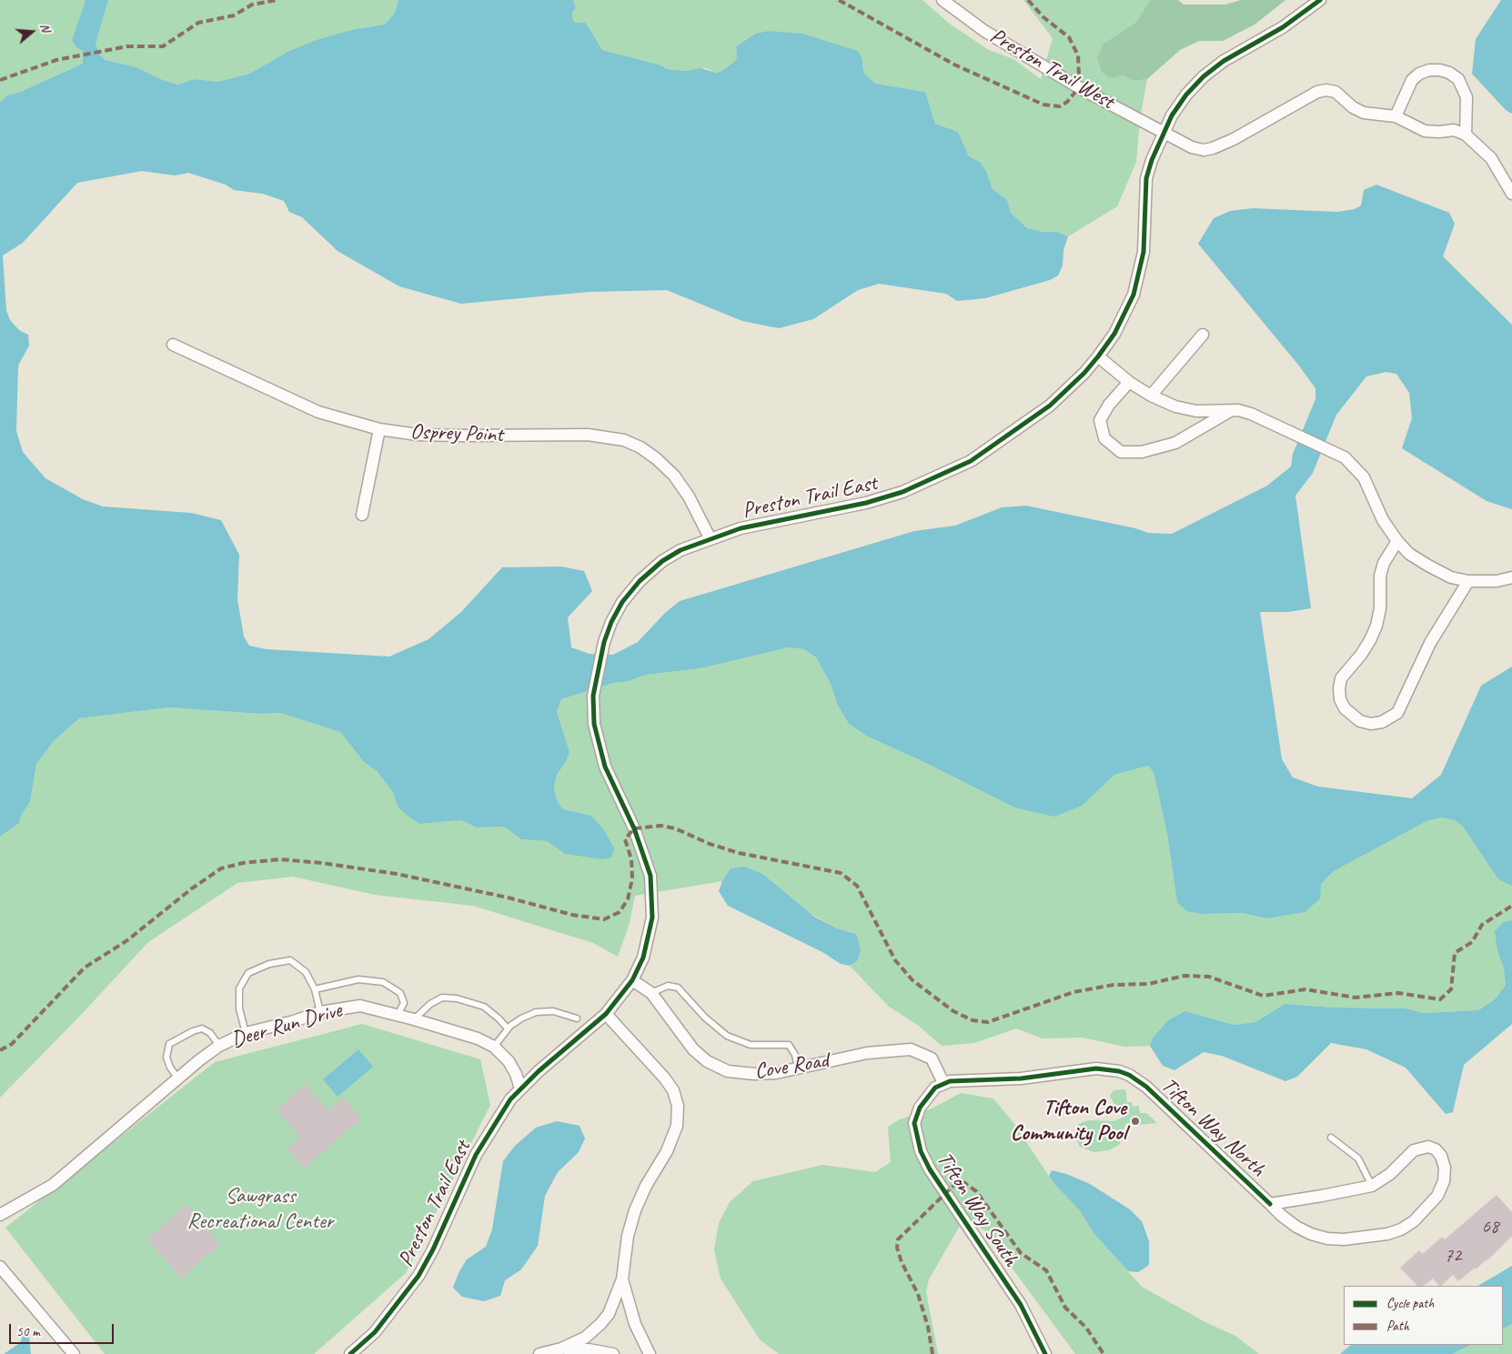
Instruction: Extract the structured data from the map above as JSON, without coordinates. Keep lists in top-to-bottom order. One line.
{"streets":{"street":["Preston Trail West","Osprey Point","Preston Trail East","Deer Run Drive","Cove Road","Tifton Way North","Tifton Way South"]},"crossings":[["Preston Trail West","Preston Trail East"],["Osprey Point","Preston Trail East"],["Preston Trail East","Deer Run Drive"],["Preston Trail East","Cove Road"],["Cove Road","Tifton Way North"],["Cove Road","Tifton Way South"],["Tifton Way North","Tifton Way South"]],"parks":["Sawgrass Recreational Center"],"places":["Tifton Cove Community Pool"],"house_numbers":["68","72"],"legend":["Cycle path","Path"],"scale_bar":"50 m","north":"right"}
